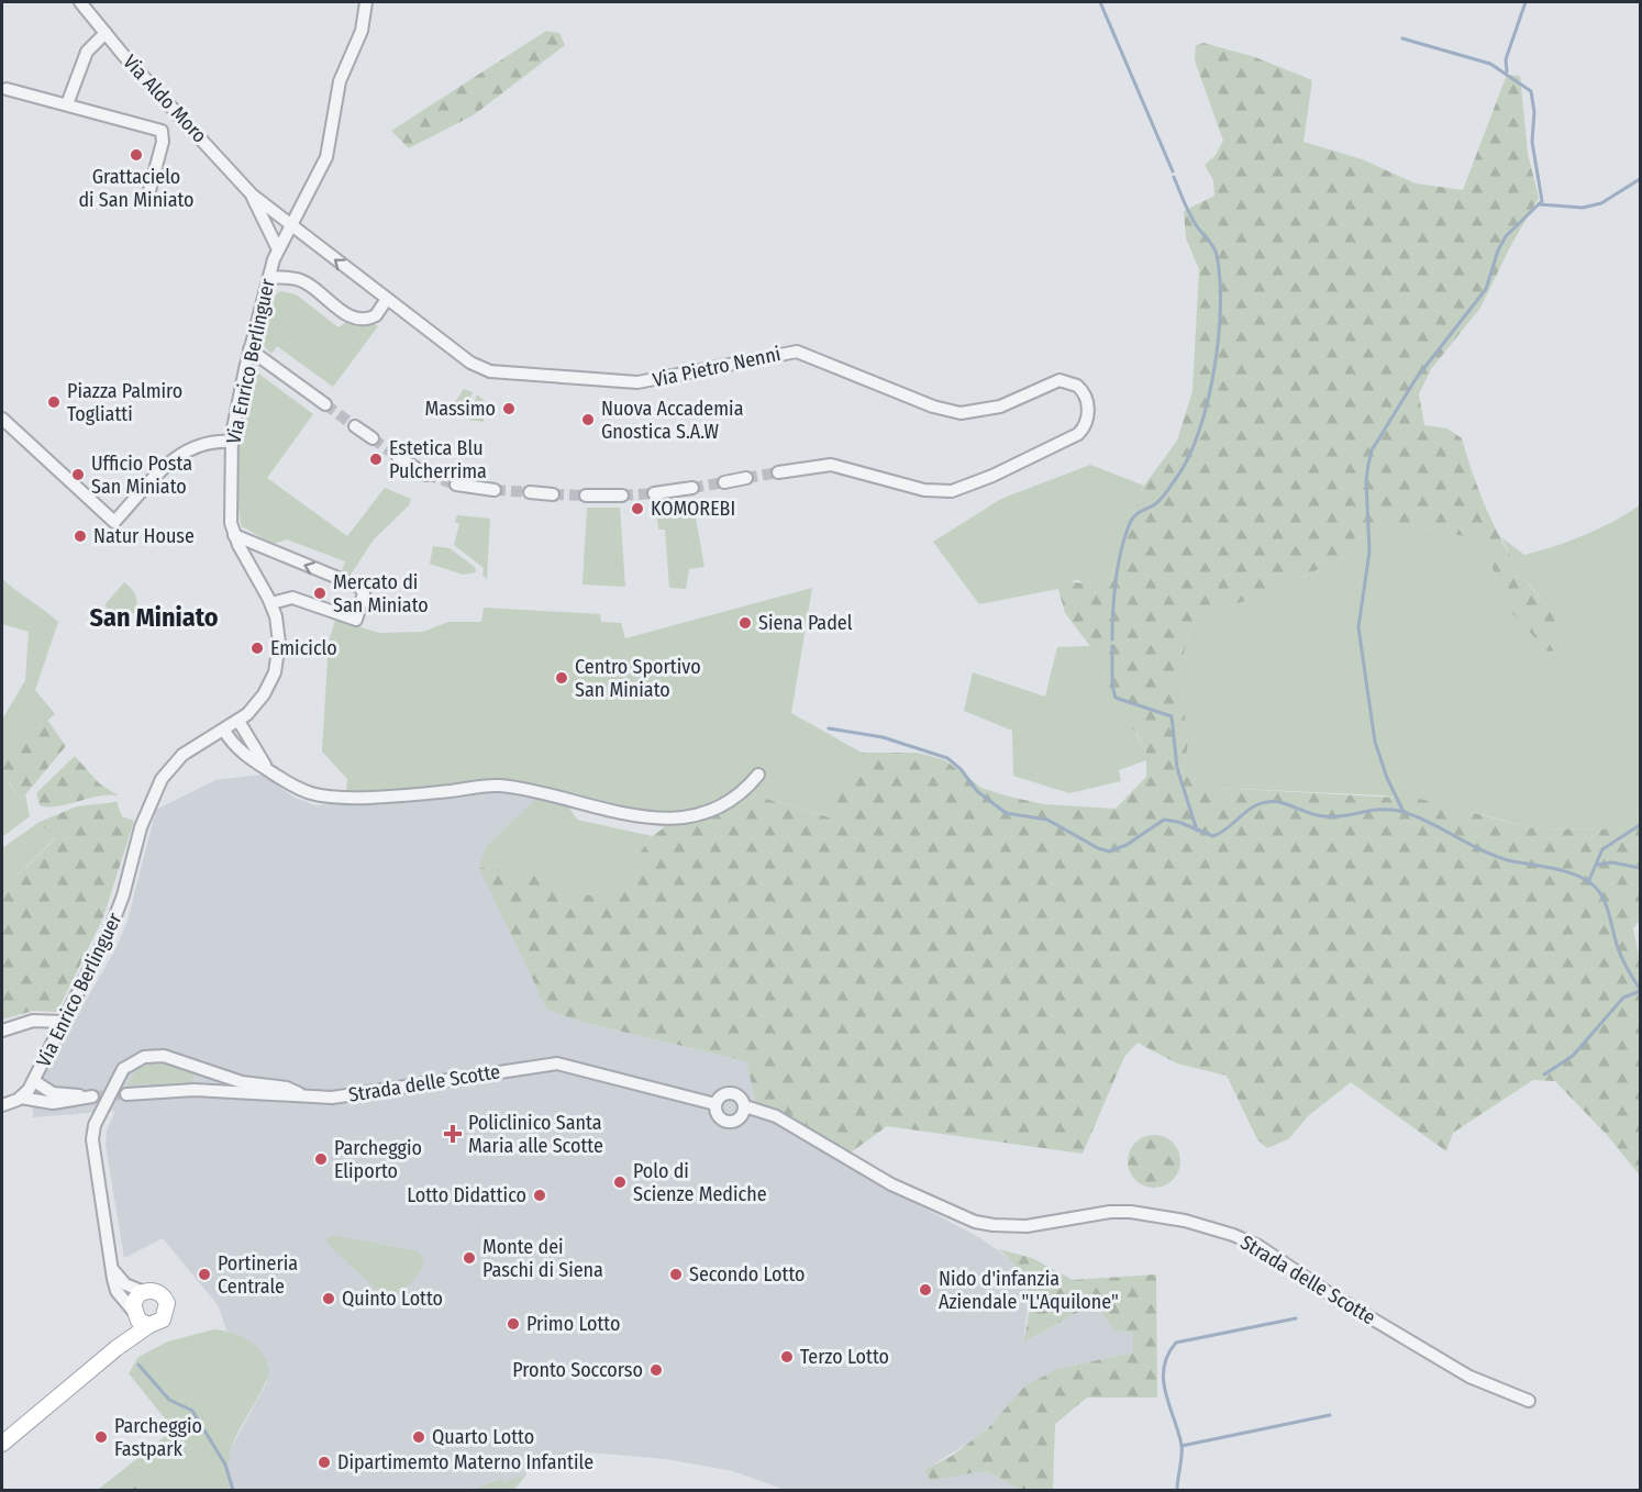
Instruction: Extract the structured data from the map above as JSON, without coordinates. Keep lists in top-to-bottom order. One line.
{"streets":{"street":["Via Aldo Moro","Via Enrico Berlinguer","Via Pietro Nenni","Strada delle Scotte"]},"crossings":[["Via Aldo Moro","Via Enrico Berlinguer"],["Via Aldo Moro","Via Pietro Nenni"],["Via Enrico Berlinguer","Via Pietro Nenni"]],"districts":["San Miniato"],"places":{"other":["Grattacielo di San Miniato","Piazza Palmiro Togliatti","Massimo","Nuova Accademia Gnostica S.A.W","Estetica Blu Pulcherrima","Ufficio Posta San Miniato","KOMOREBI","Natur House","Mercato di San Miniato","Siena Padel","Emiciclo","Centro Sportivo San Miniato","Parcheggio Eliporto","Polo di Scienze Mediche","Lotto Didattico","Monte dei Paschi di Siena","Portineria Centrale","Secondo Lotto","Nido d'infanzia Aziendale \"L'Aquilone\"","Quinto Lotto","Primo Lotto","Terzo Lotto","Pronto Soccorso","Parcheggio Fastpark","Quarto Lotto","Dipartimemto Materno Infantile"],"health":["Policlinico Santa Maria alle Scotte"]}}
